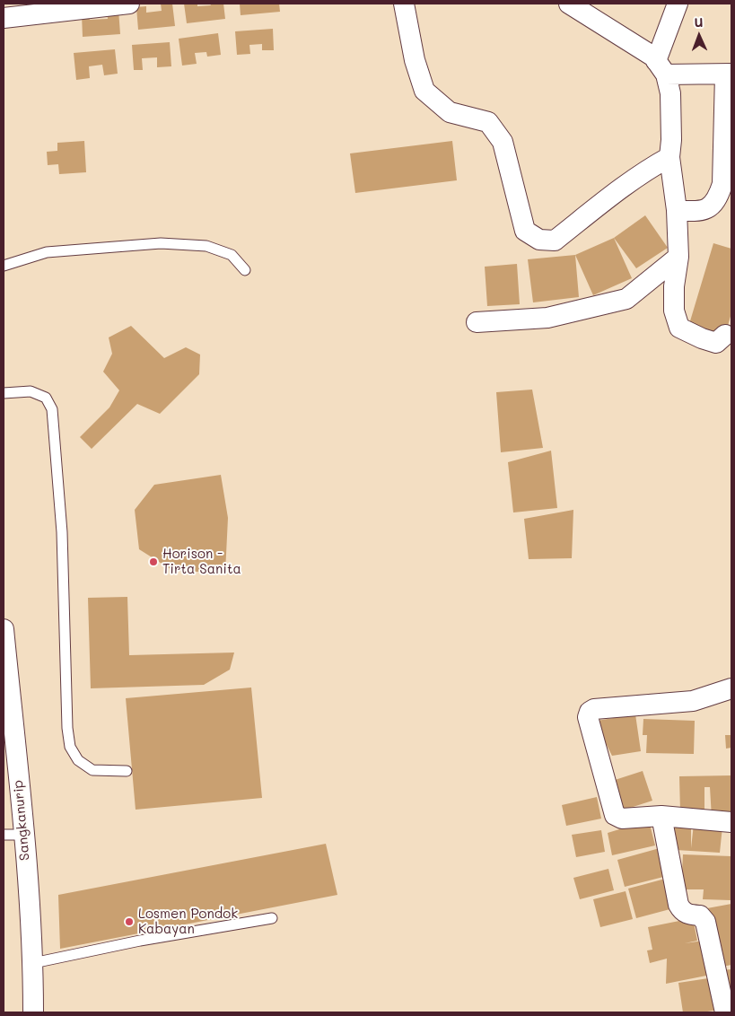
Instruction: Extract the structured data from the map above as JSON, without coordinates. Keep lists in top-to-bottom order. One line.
{"streets":{"street":["Sangkanurip"]},"places":["Horison - Tirta Sanita","Losmen Pondok Kabayan"],"north":"top"}
